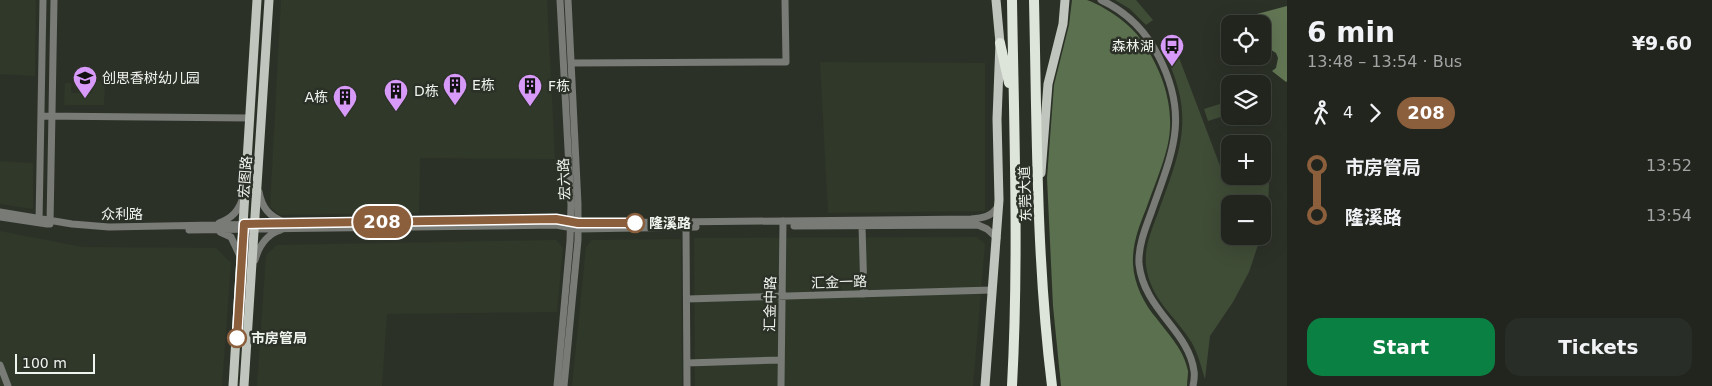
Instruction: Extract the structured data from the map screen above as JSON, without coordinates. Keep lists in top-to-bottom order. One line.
{"streets":{"highway":["东莞大道"],"main road":["宏图路"],"street":["宏六路","众利路","汇金一路","汇金中路"]},"crossings":[["宏图路","众利路"],["汇金一路","汇金中路"]],"places":{"bus stop":["森林湖"],"school or university":["创思香树幼儿园"],"building":["E栋","F栋","D栋","A栋"],"other":["隆溪路","市房管局"]},"lines":["bus line 208"],"scale_bar":"100 m","page":{"on_map":"208","heading":["6 min","13:48 – 13:54 · Bus","¥9.60"],"map_buttons":["+","−"],"legs":["4","208"],"list":[{"name":"市房管局","value":"13:52"},{"name":"隆溪路","value":"13:54"}],"buttons":["Start","Tickets"],"scale":"100 m"}}
